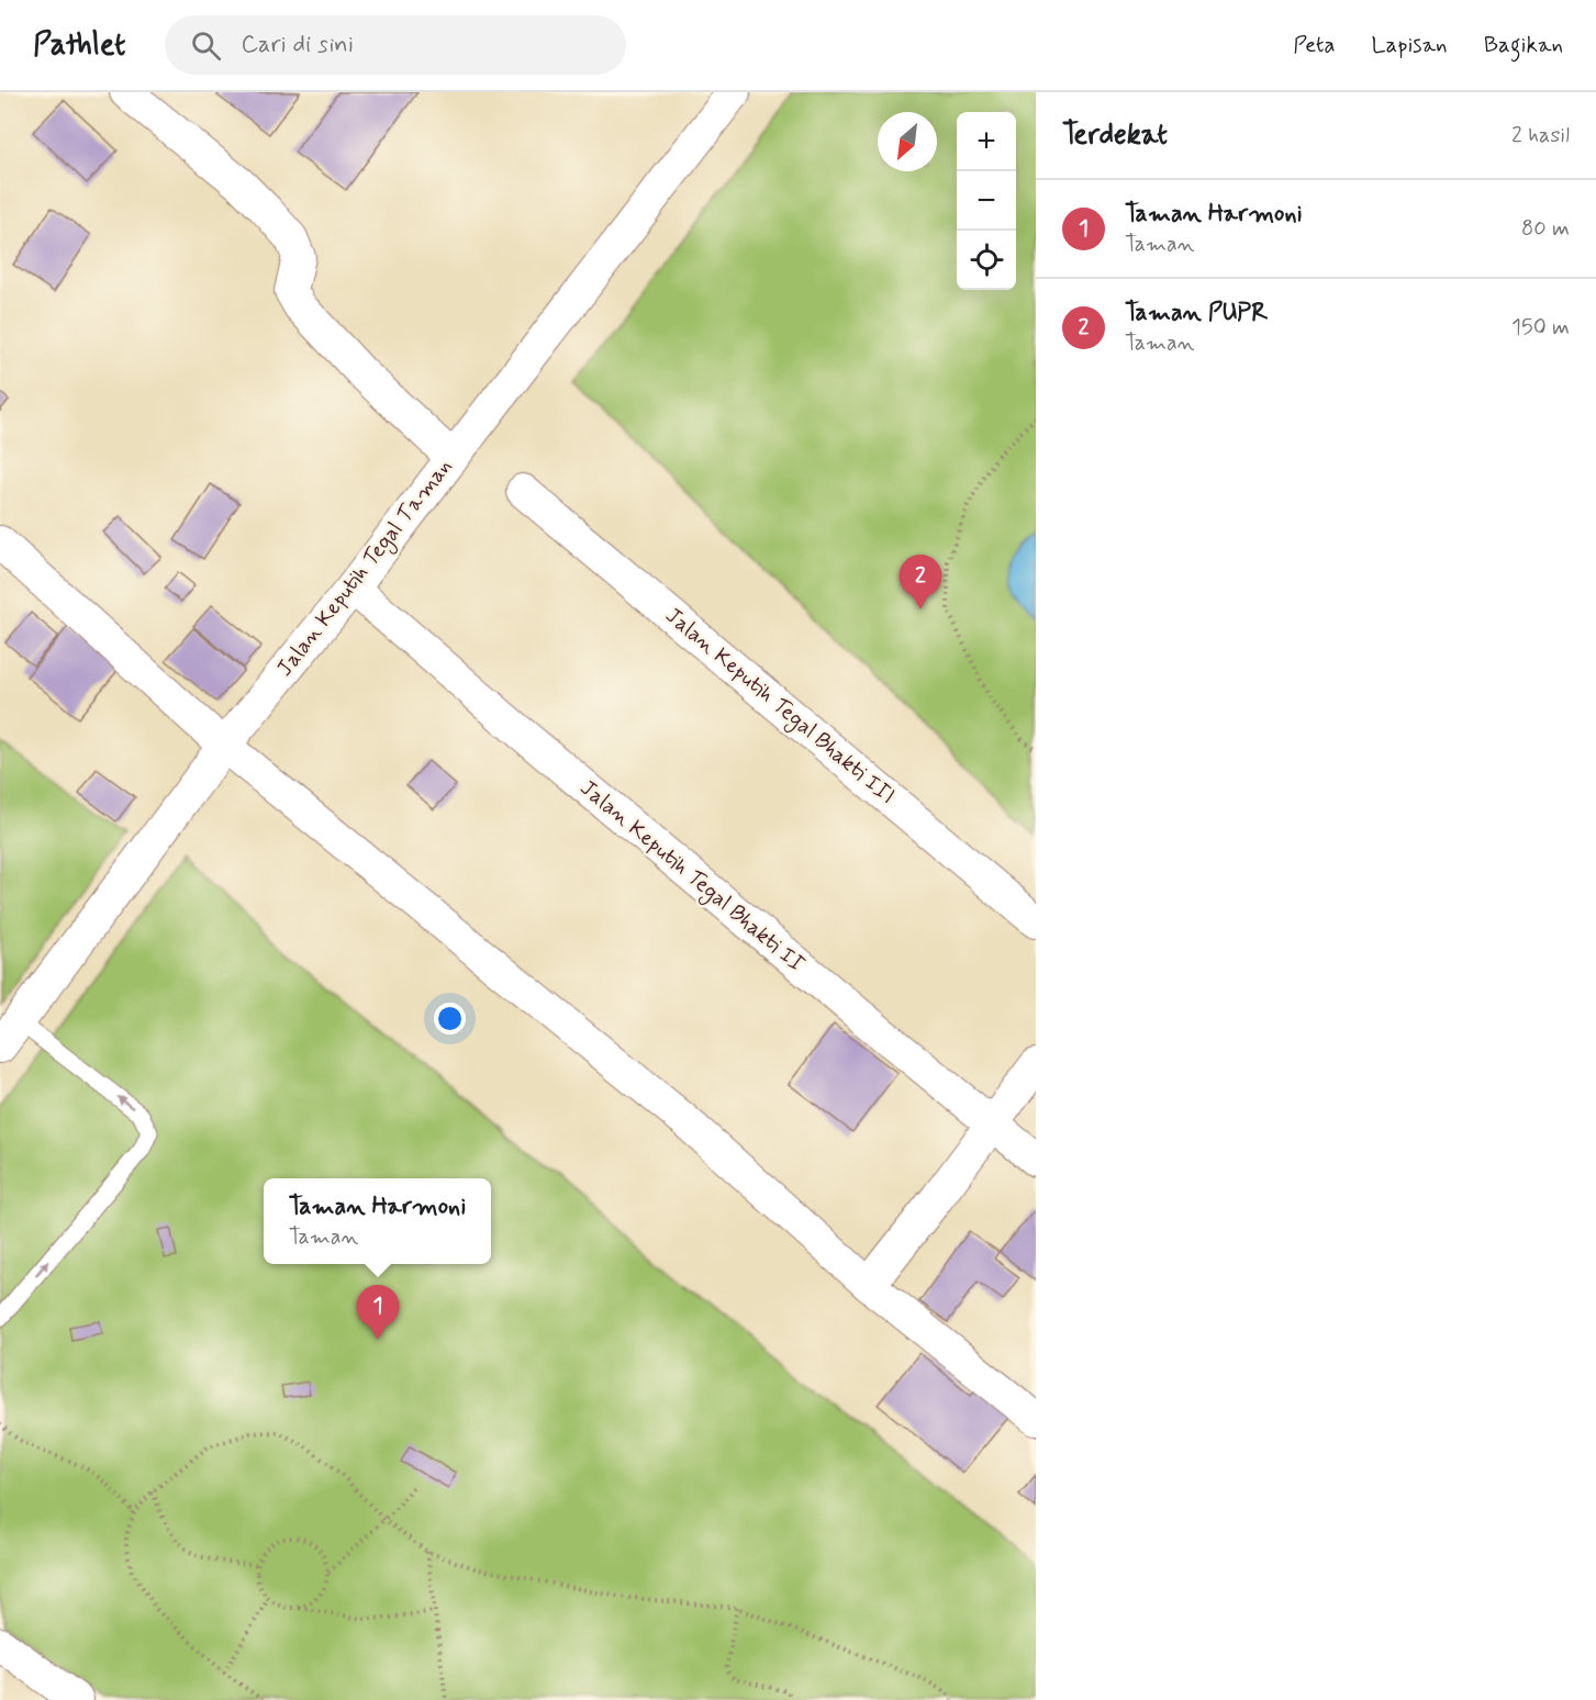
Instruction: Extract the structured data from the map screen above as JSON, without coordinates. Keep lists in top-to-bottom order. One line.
{"streets":{"street":["Jalan Keputih Tegal Taman","Jalan Keputih Tegal Bhakti III","Jalan Keputih Tegal Bhakti II"]},"crossings":[["Jalan Keputih Tegal Taman","Jalan Keputih Tegal Bhakti II"]],"north":"bottom left","page":{"header":"Pathlet","search":"Cari di sini","nav":["Peta","Lapisan","Bagikan"],"heading":["Terdekat","2 hasil"],"map_buttons":["+","−"],"list":[{"mark":"1","name":"Taman Harmoni","note":"Taman","value":"80 m"},{"mark":"2","name":"Taman PUPR","note":"Taman","value":"150 m"}],"pins":["2","1"],"popup":["Taman Harmoni","Taman"]}}
